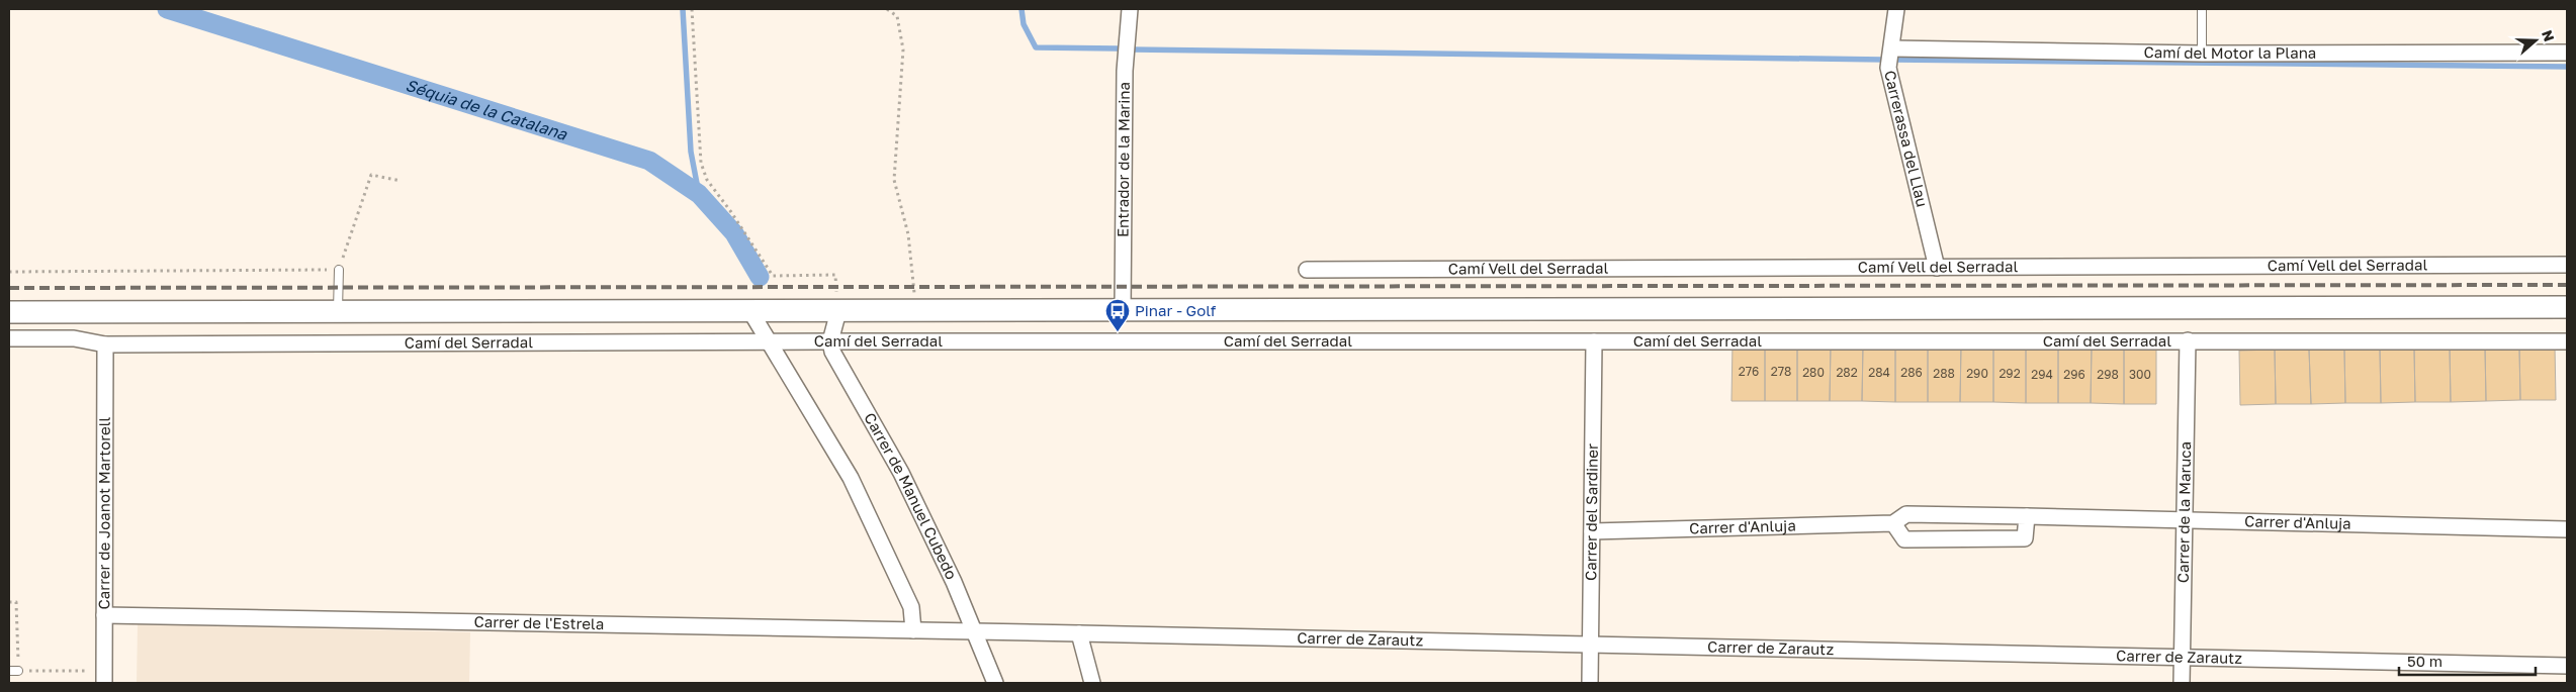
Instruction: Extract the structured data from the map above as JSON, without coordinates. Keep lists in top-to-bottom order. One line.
{"streets":{"street":["Camí del Motor la Plana","Carrerassa del Llau","Entrador de la Marina","Camí Vell del Serradal","Camí del Serradal","Carrer de Manuel Cubedo","Carrer del Sardiner","Carrer de la Maruca","Carrer de Joanot Martorell","Carrer d'Anluja","Carrer de l'Estrela","Carrer de Zarautz"]},"crossings":[["Camí del Motor la Plana","Carrerassa del Llau"],["Carrerassa del Llau","Camí Vell del Serradal"],["Entrador de la Marina","Camí del Serradal"],["Camí del Serradal","Carrer de Manuel Cubedo"],["Camí del Serradal","Carrer del Sardiner"],["Camí del Serradal","Carrer de la Maruca"],["Camí del Serradal","Carrer de Joanot Martorell"],["Carrer de Manuel Cubedo","Carrer de l'Estrela"],["Carrer de Manuel Cubedo","Carrer de Zarautz"],["Carrer del Sardiner","Carrer d'Anluja"],["Carrer del Sardiner","Carrer de Zarautz"],["Carrer de la Maruca","Carrer d'Anluja"],["Carrer de la Maruca","Carrer de Zarautz"],["Carrer de Joanot Martorell","Carrer de l'Estrela"],["Carrer de l'Estrela","Carrer de Zarautz"]],"water":["Séquia de la Catalana"],"places":{"bus stop":["Pinar - Golf"]},"house_numbers":["276","278","280","282","284","286","288","290","292","294","296","298","300"],"scale_bar":"50 m","north":"right"}
